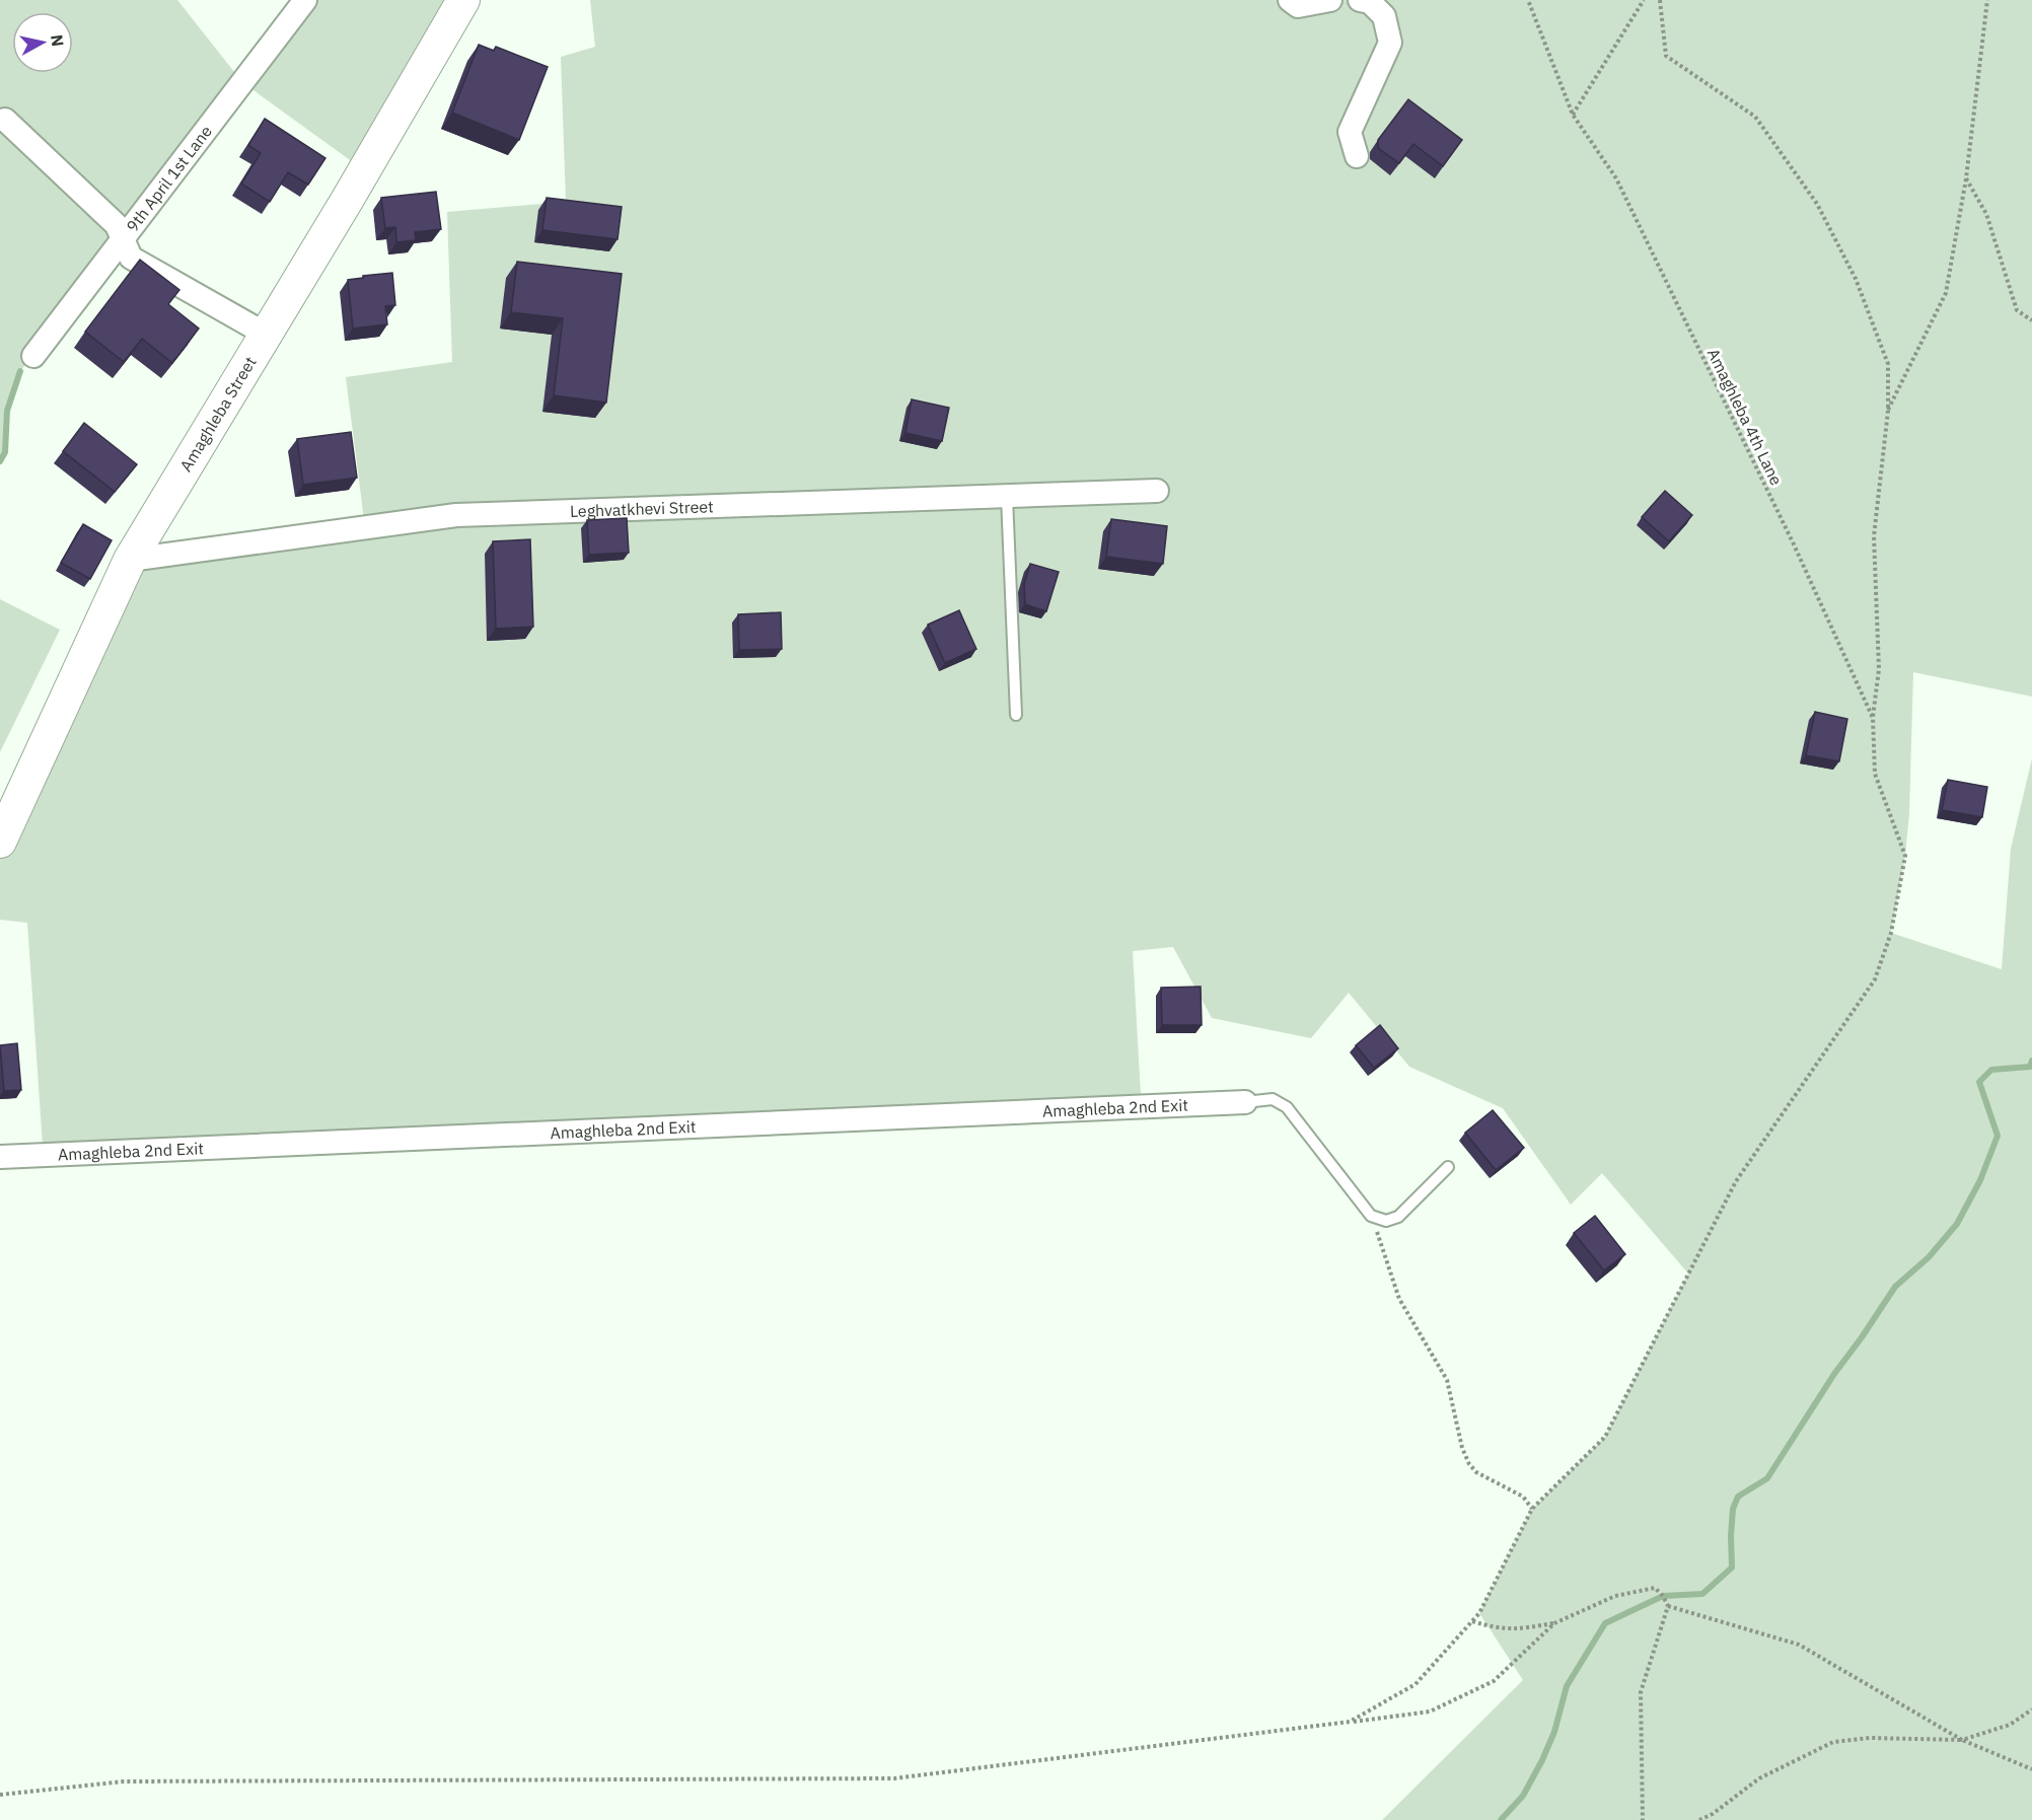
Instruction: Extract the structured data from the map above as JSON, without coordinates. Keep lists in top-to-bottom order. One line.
{"streets":{"street":["9th April 1st Lane","Amaghleba Street","Leghvatkhevi Street","Amaghleba 2nd Exit"],"path":["Amaghleba 4th Lane"]},"crossings":[["Amaghleba Street","Leghvatkhevi Street"]],"north":"right"}
